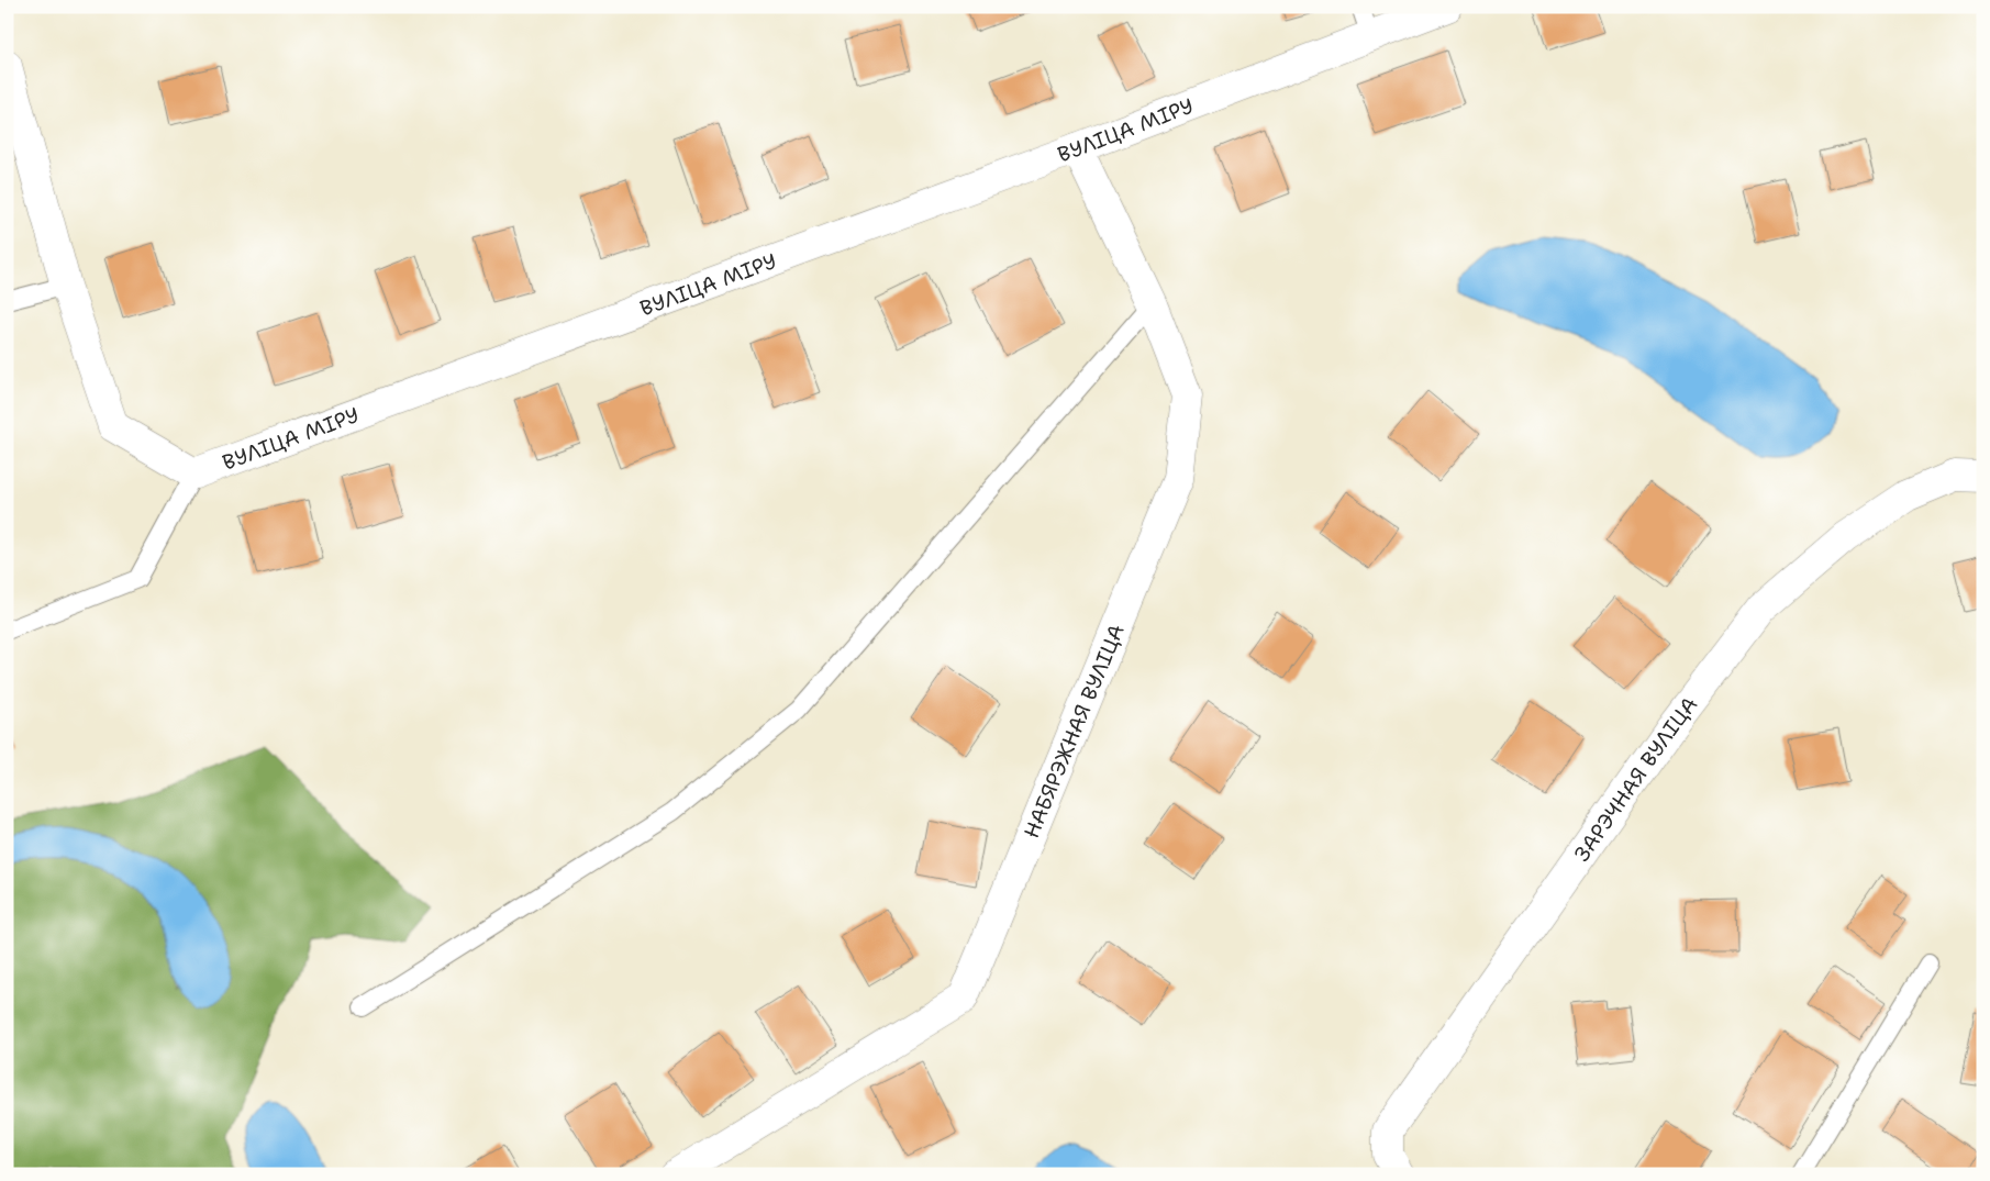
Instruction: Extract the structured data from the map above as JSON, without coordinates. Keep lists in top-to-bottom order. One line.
{"streets":{"street":["ВУЛІЦА МІРУ","НАБЯРЭЖНАЯ ВУЛІЦА","ЗАРЭЧНАЯ ВУЛІЦА"]},"crossings":[["ВУЛІЦА МІРУ","НАБЯРЭЖНАЯ ВУЛІЦА"]]}
